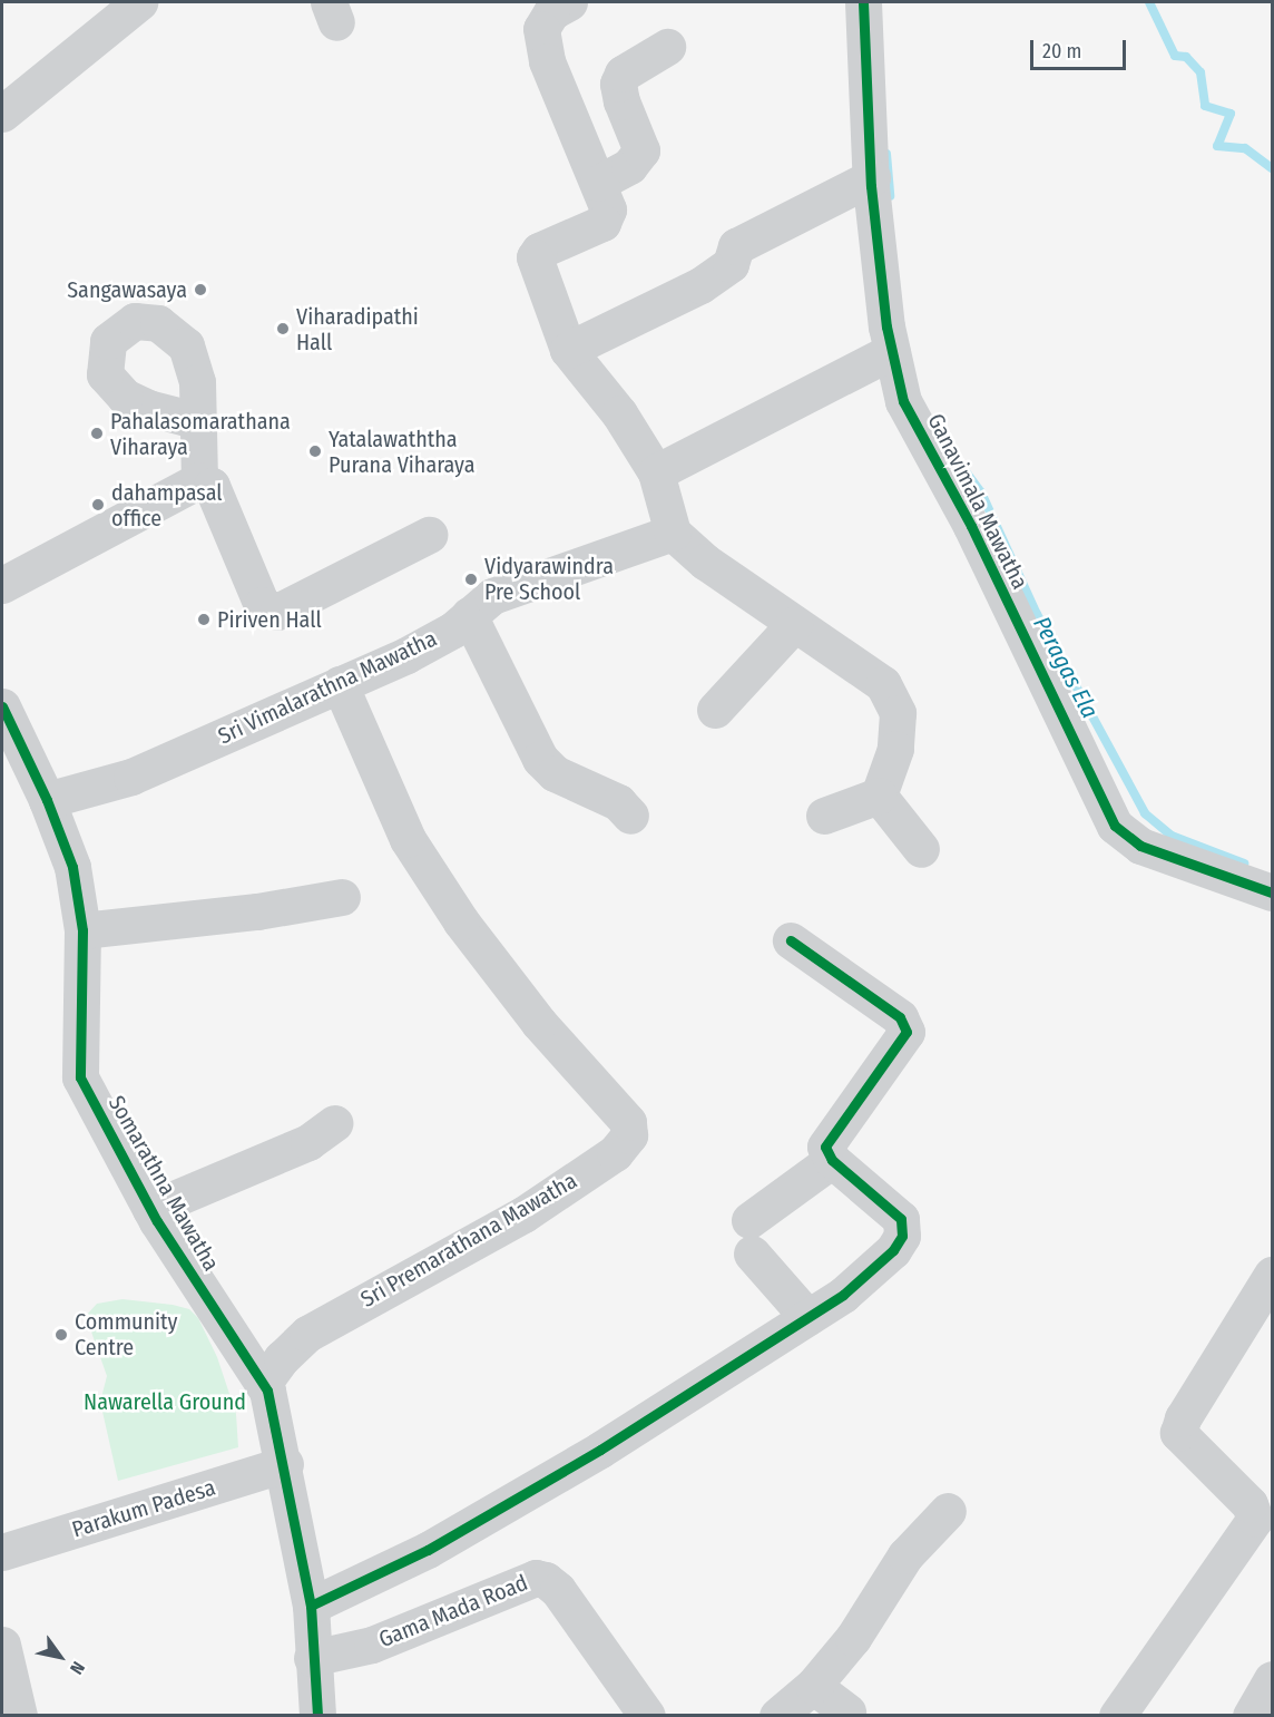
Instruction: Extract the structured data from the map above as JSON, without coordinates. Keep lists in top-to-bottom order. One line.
{"streets":{"street":["Ganavimala Mawatha","Sri Vimalarathna Mawatha","Somarathna Mawatha","Sri Premarathana Mawatha","Parakum Padesa","Gama Mada Road"]},"crossings":[["Sri Vimalarathna Mawatha","Somarathna Mawatha"],["Sri Vimalarathna Mawatha","Sri Premarathana Mawatha"],["Somarathna Mawatha","Sri Premarathana Mawatha"],["Somarathna Mawatha","Parakum Padesa"],["Somarathna Mawatha","Gama Mada Road"]],"water":["Peragas Ela"],"parks":["Nawarella Ground"],"places":["Sangawasaya","Viharadipathi Hall","Pahalasomarathana Viharaya","Yatalawaththa Purana Viharaya","dahampasal office","Vidyarawindra Pre School","Piriven Hall","Community Centre"],"scale_bar":"20 m","north":"bottom right"}
